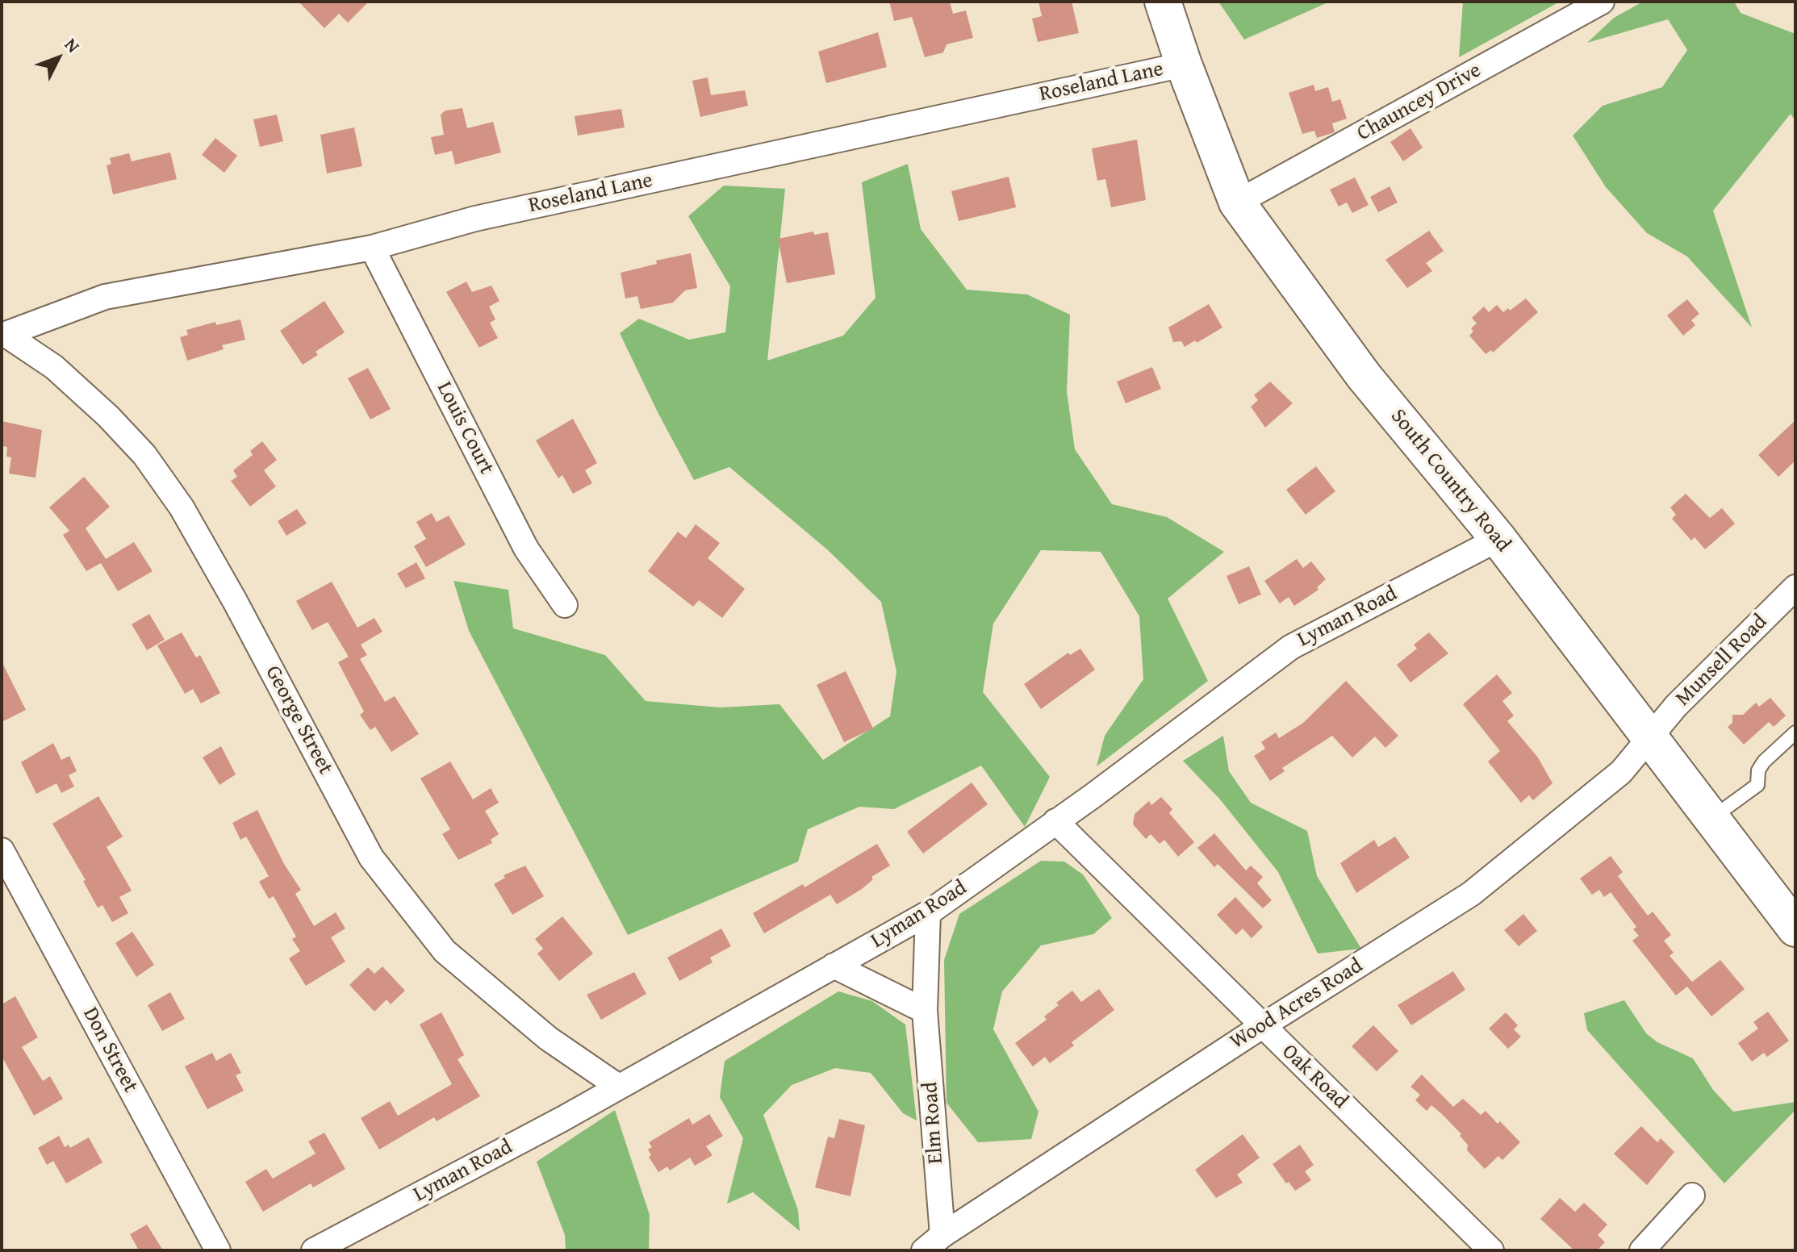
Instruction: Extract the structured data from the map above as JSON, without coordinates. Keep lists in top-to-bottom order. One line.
{"streets":{"main road":["South Country Road"],"street":["Roseland Lane","Chauncey Drive","Louis Court","Lyman Road","Munsell Road","George Street","Wood Acres Road","Don Street","Oak Road","Elm Road"]},"crossings":[["Roseland Lane","Louis Court"],["Roseland Lane","South Country Road"],["Roseland Lane","George Street"],["Chauncey Drive","South Country Road"],["South Country Road","Lyman Road"],["South Country Road","Munsell Road"],["South Country Road","Wood Acres Road"],["Lyman Road","George Street"],["Lyman Road","Oak Road"],["Lyman Road","Elm Road"],["Munsell Road","Wood Acres Road"],["Wood Acres Road","Oak Road"],["Wood Acres Road","Elm Road"]],"north":"top right"}
